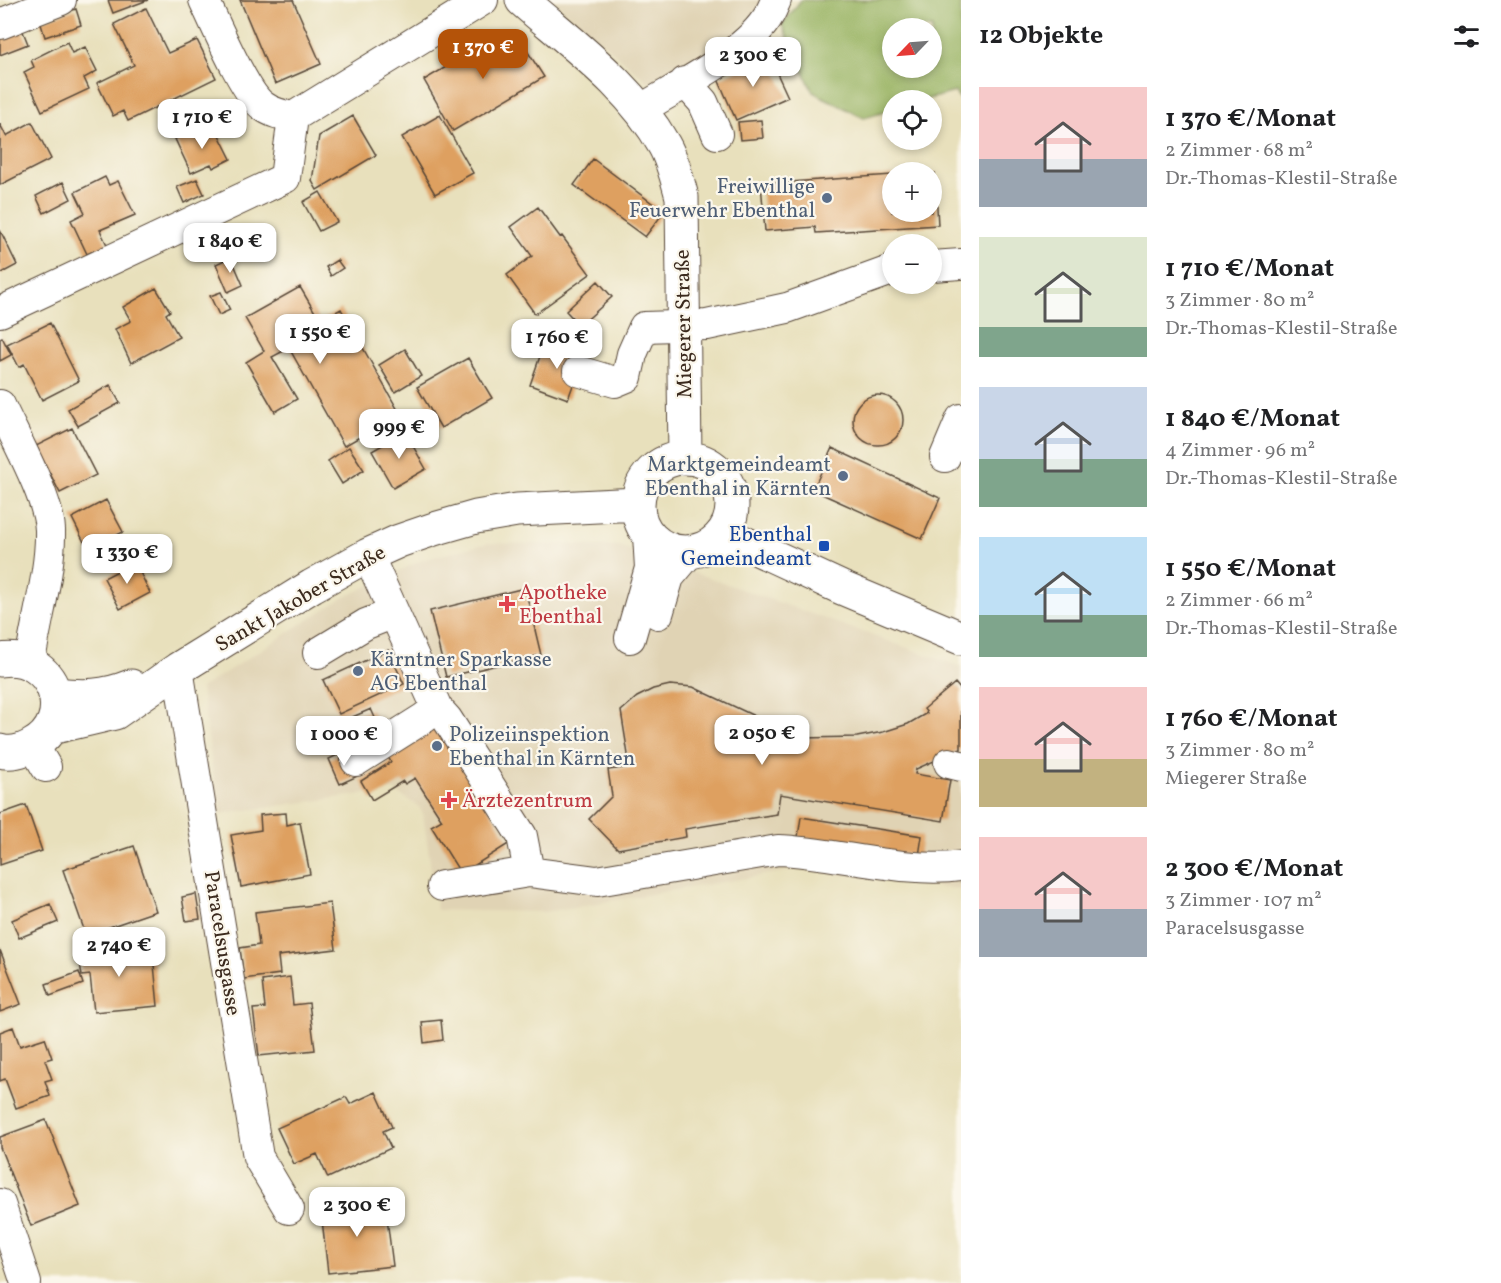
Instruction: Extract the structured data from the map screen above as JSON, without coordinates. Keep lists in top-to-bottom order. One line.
{"streets":{"main road":["Miegerer Straße","Sankt Jakober Straße"],"street":["Paracelsusgasse"]},"crossings":[["Miegerer Straße","Sankt Jakober Straße"],["Sankt Jakober Straße","Paracelsusgasse"]],"places":{"other":["Freiwillige Feuerwehr Ebenthal","Marktgemeindeamt Ebenthal in Kärnten","Kärntner Sparkasse AG Ebenthal","Polizeiinspektion Ebenthal in Kärnten"],"transit":["Ebenthal Gemeindeamt"],"health":["Apotheke Ebenthal","Ärztezentrum"]},"north":"bottom left","page":{"heading":"12 Objekte","map_buttons":["+","−"],"price":["1 370 €","2 300 €","1 710 €","1 840 €","1 550 €","1 760 €","999 €","1 330 €","2 050 €","1 000 €","2 740 €","2 300 €"],"list":[{"name":"1 370 €/Monat","note":"2 Zimmer · 68 m² · Dr.-Thomas-Klestil-Straße"},{"name":"1 710 €/Monat","note":"3 Zimmer · 80 m² · Dr.-Thomas-Klestil-Straße"},{"name":"1 840 €/Monat","note":"4 Zimmer · 96 m² · Dr.-Thomas-Klestil-Straße"},{"name":"1 550 €/Monat","note":"2 Zimmer · 66 m² · Dr.-Thomas-Klestil-Straße"},{"name":"1 760 €/Monat","note":"3 Zimmer · 80 m² · Miegerer Straße"},{"name":"2 300 €/Monat","note":"3 Zimmer · 107 m² · Paracelsusgasse"}]}}
